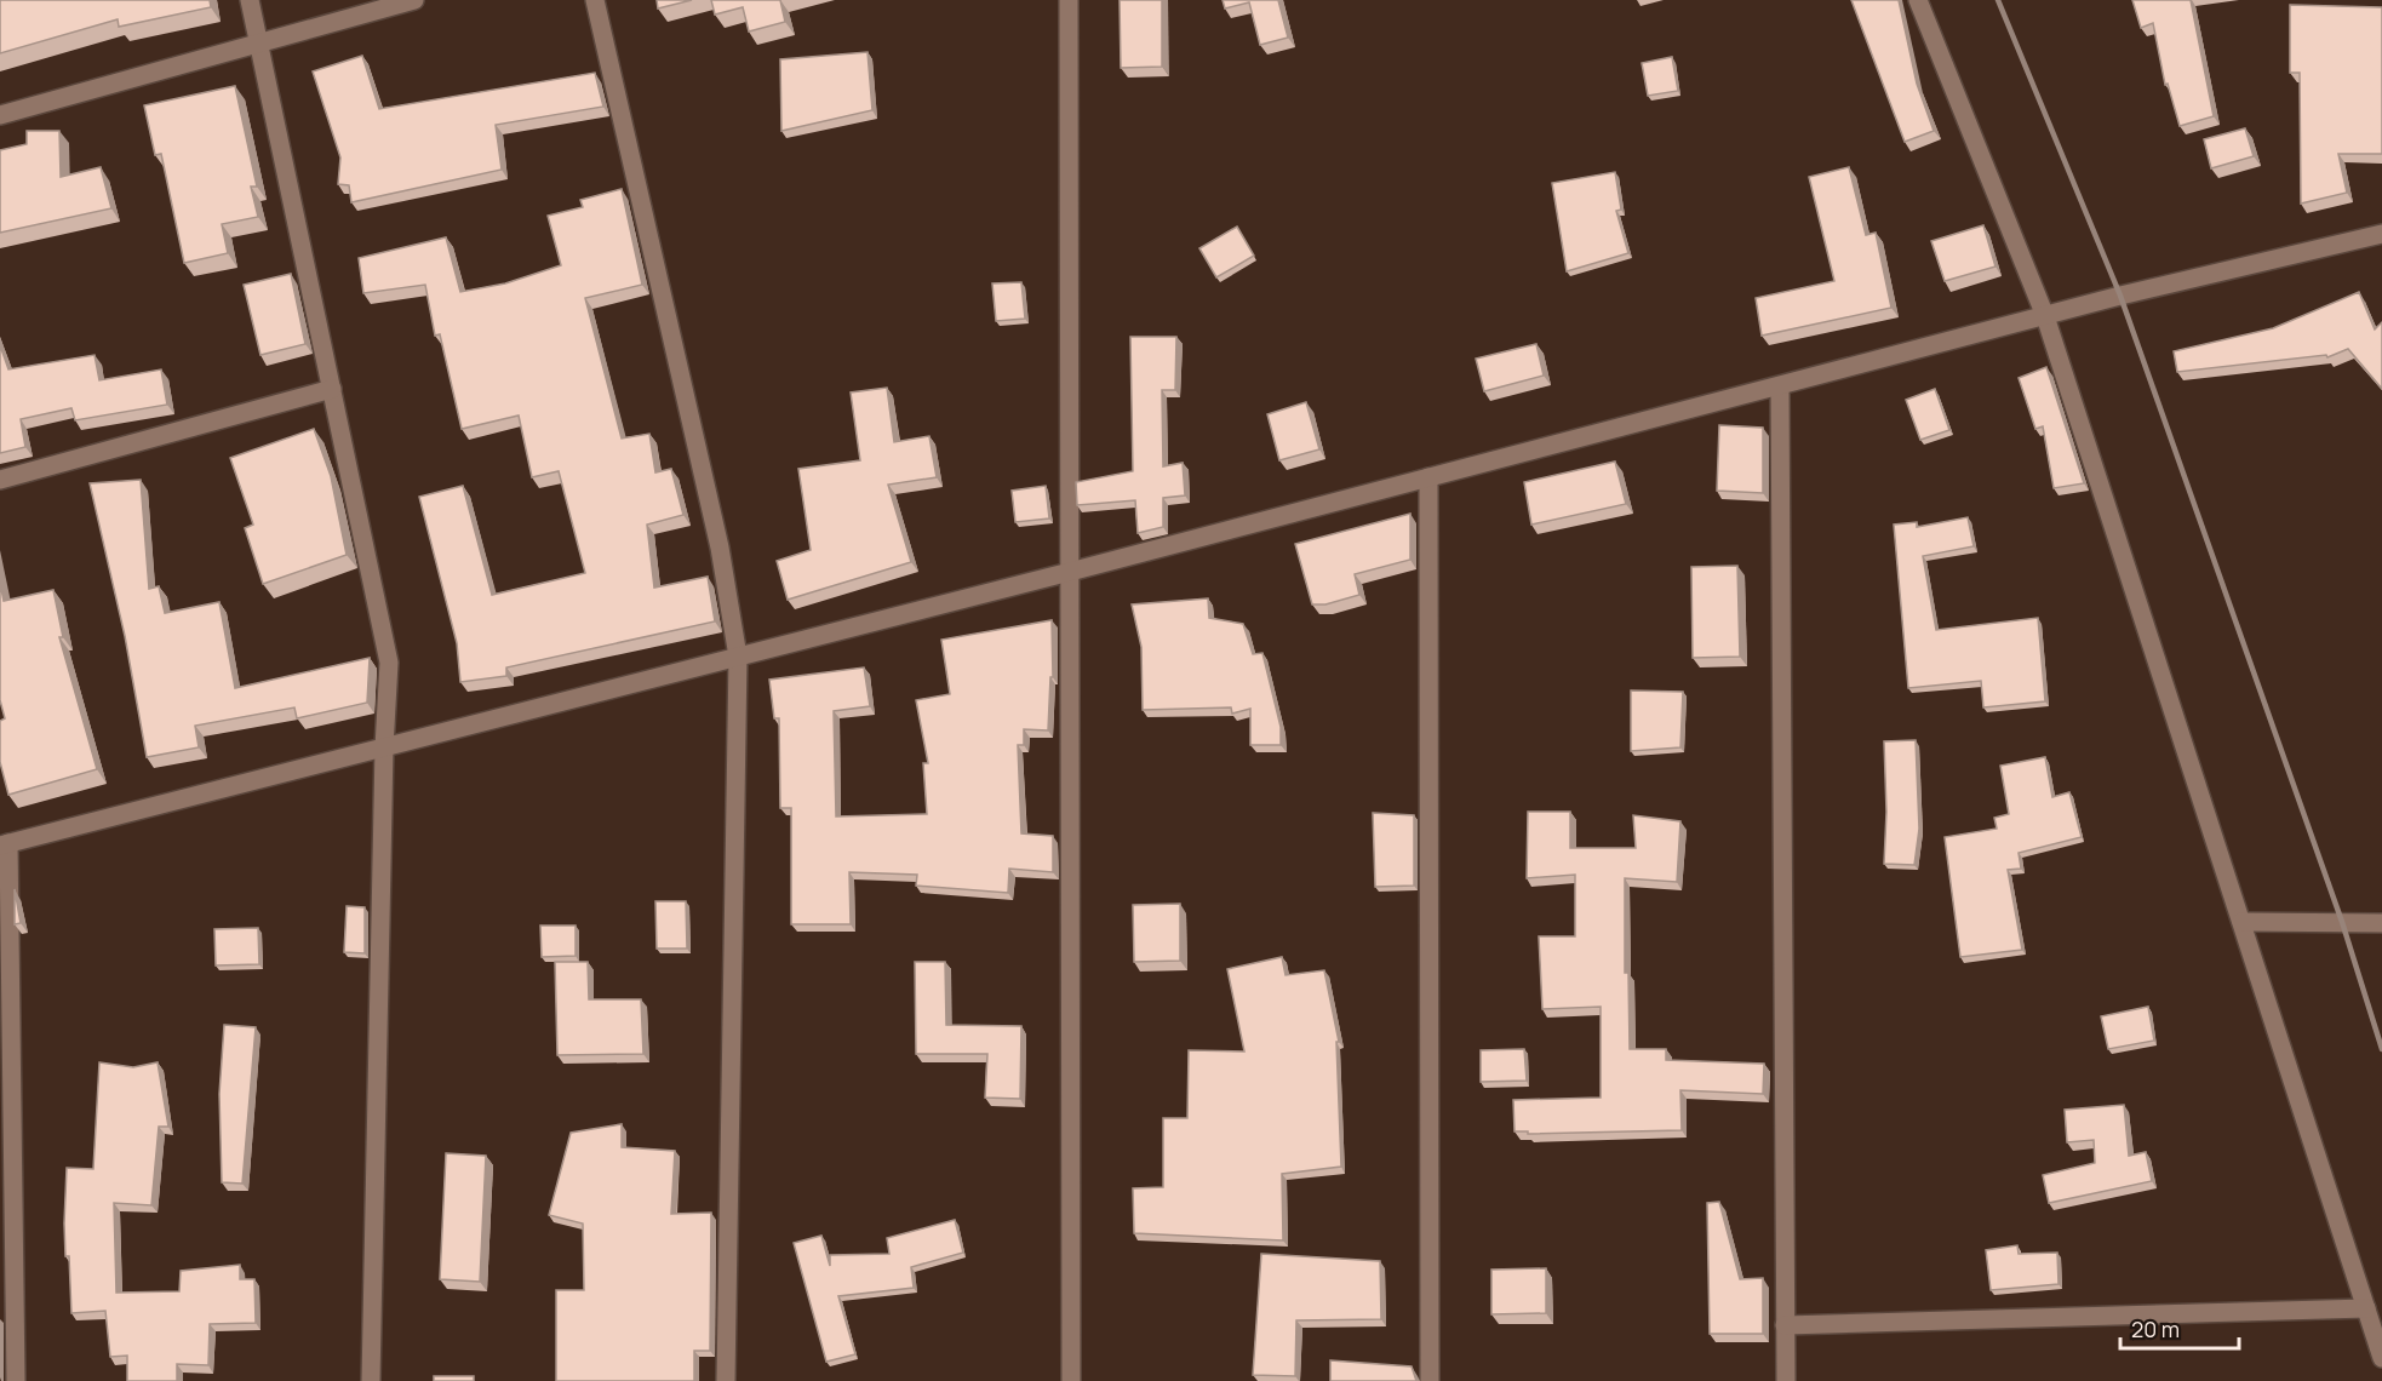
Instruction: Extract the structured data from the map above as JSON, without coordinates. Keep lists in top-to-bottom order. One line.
{"scale_bar":"20 m"}
